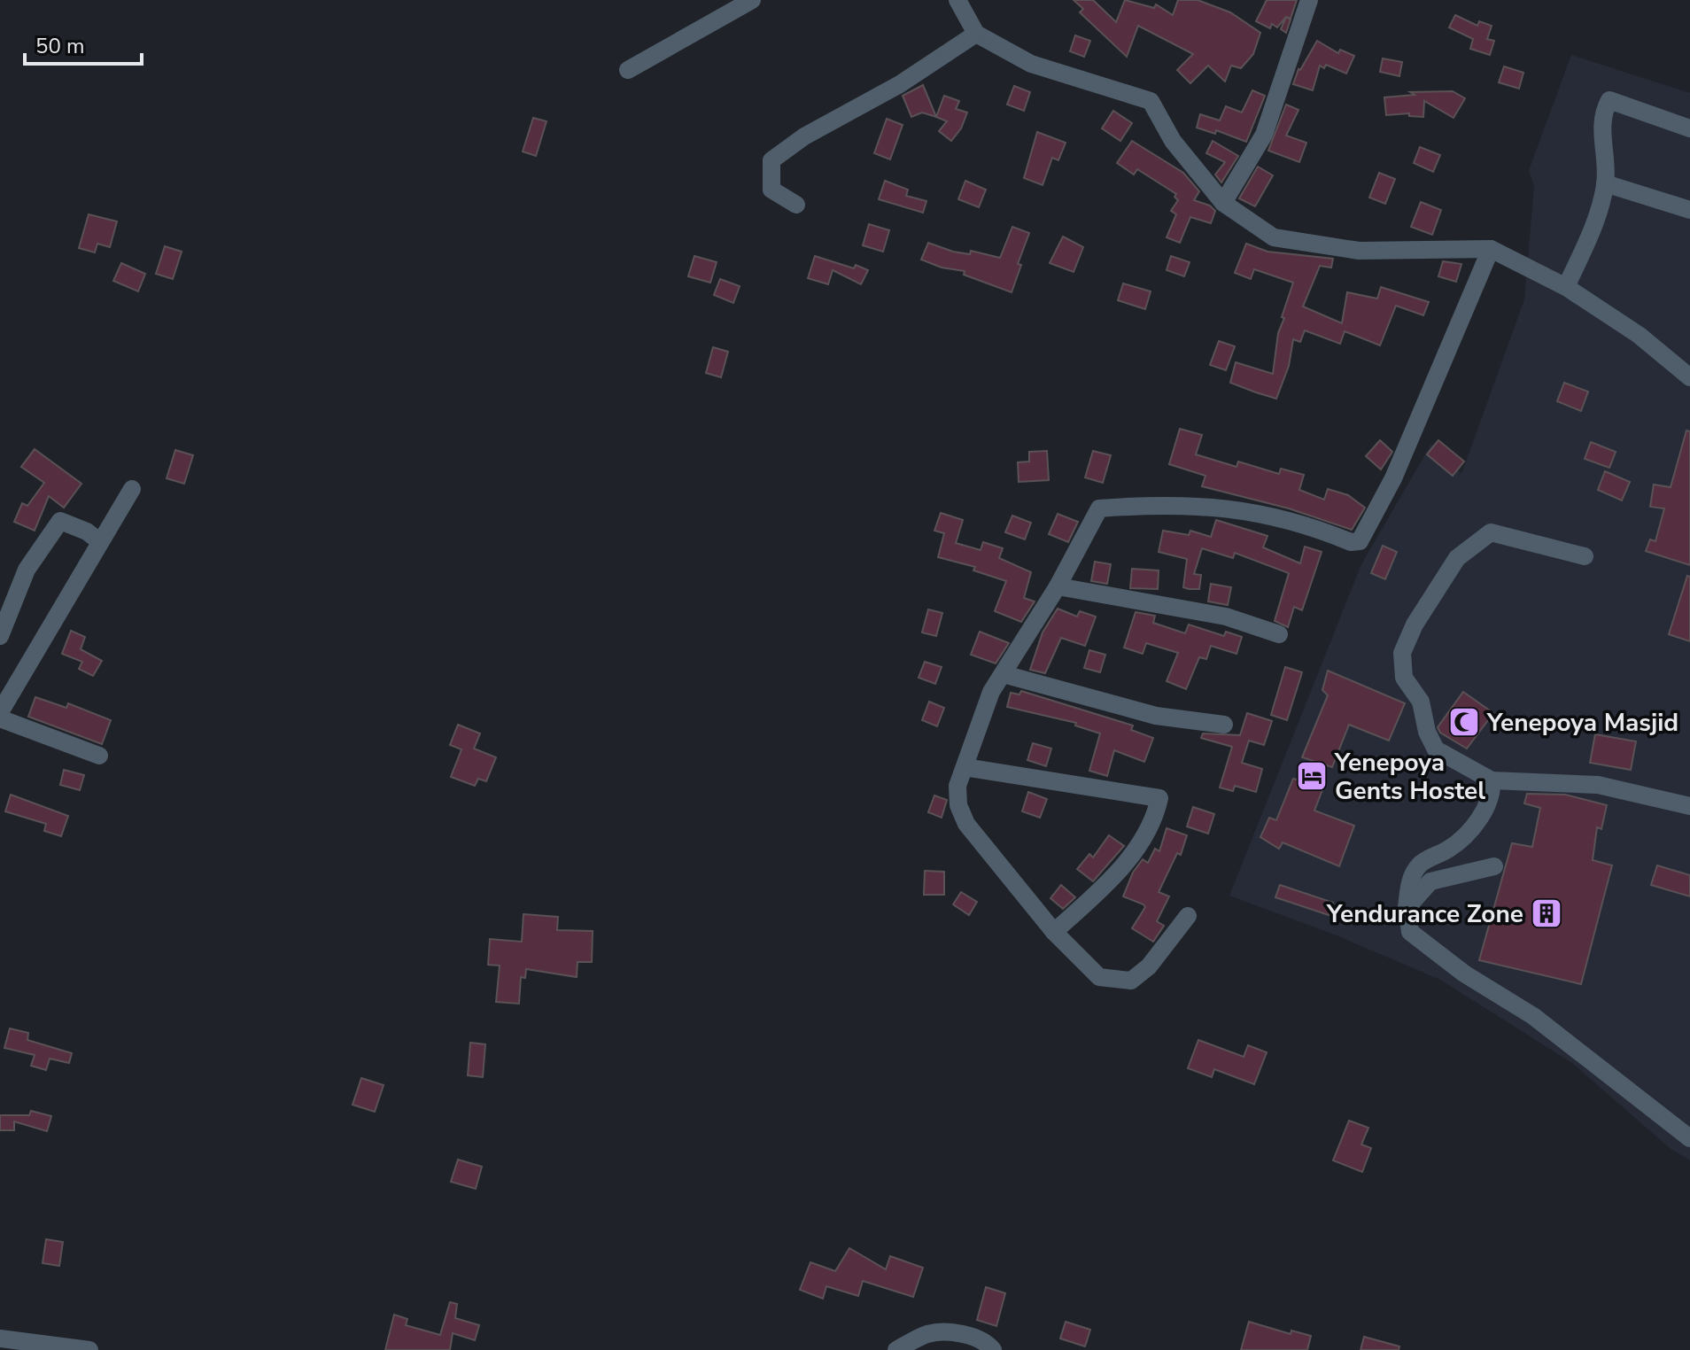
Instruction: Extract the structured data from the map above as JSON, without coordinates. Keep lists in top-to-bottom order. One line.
{"places":{"mosque":["Yenepoya Masjid"],"hotel":["Yenepoya Gents Hostel"],"building":["Yendurance Zone"]},"scale_bar":"50 m"}
